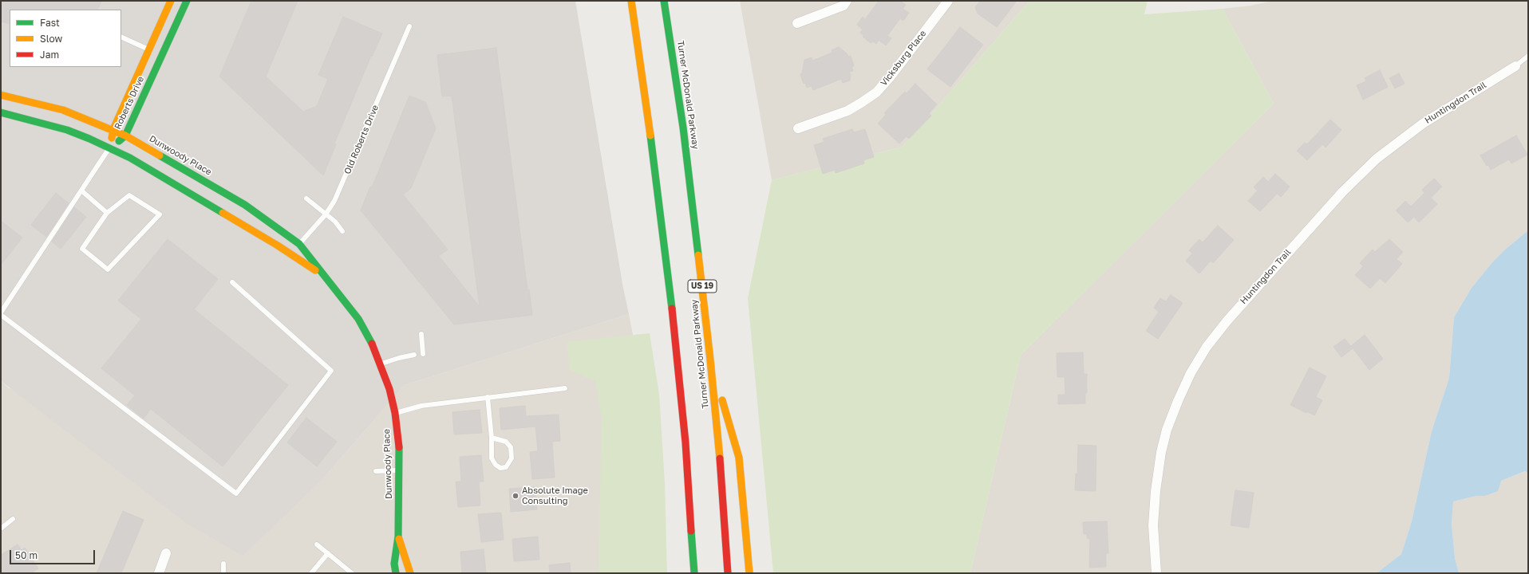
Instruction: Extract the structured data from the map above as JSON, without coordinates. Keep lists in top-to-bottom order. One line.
{"streets":{"main road":["Turner McDonald Parkway","Roberts Drive","Dunwoody Place","US 19"],"street":["Vicksburg Place","Huntingdon Trail"],"lane":["Old Roberts Drive"]},"crossings":[["Roberts Drive","Dunwoody Place"],["Old Roberts Drive","Dunwoody Place"]],"places":["Absolute Image Consulting"],"legend":["Fast","Slow","Jam"],"scale_bar":"50 m"}
